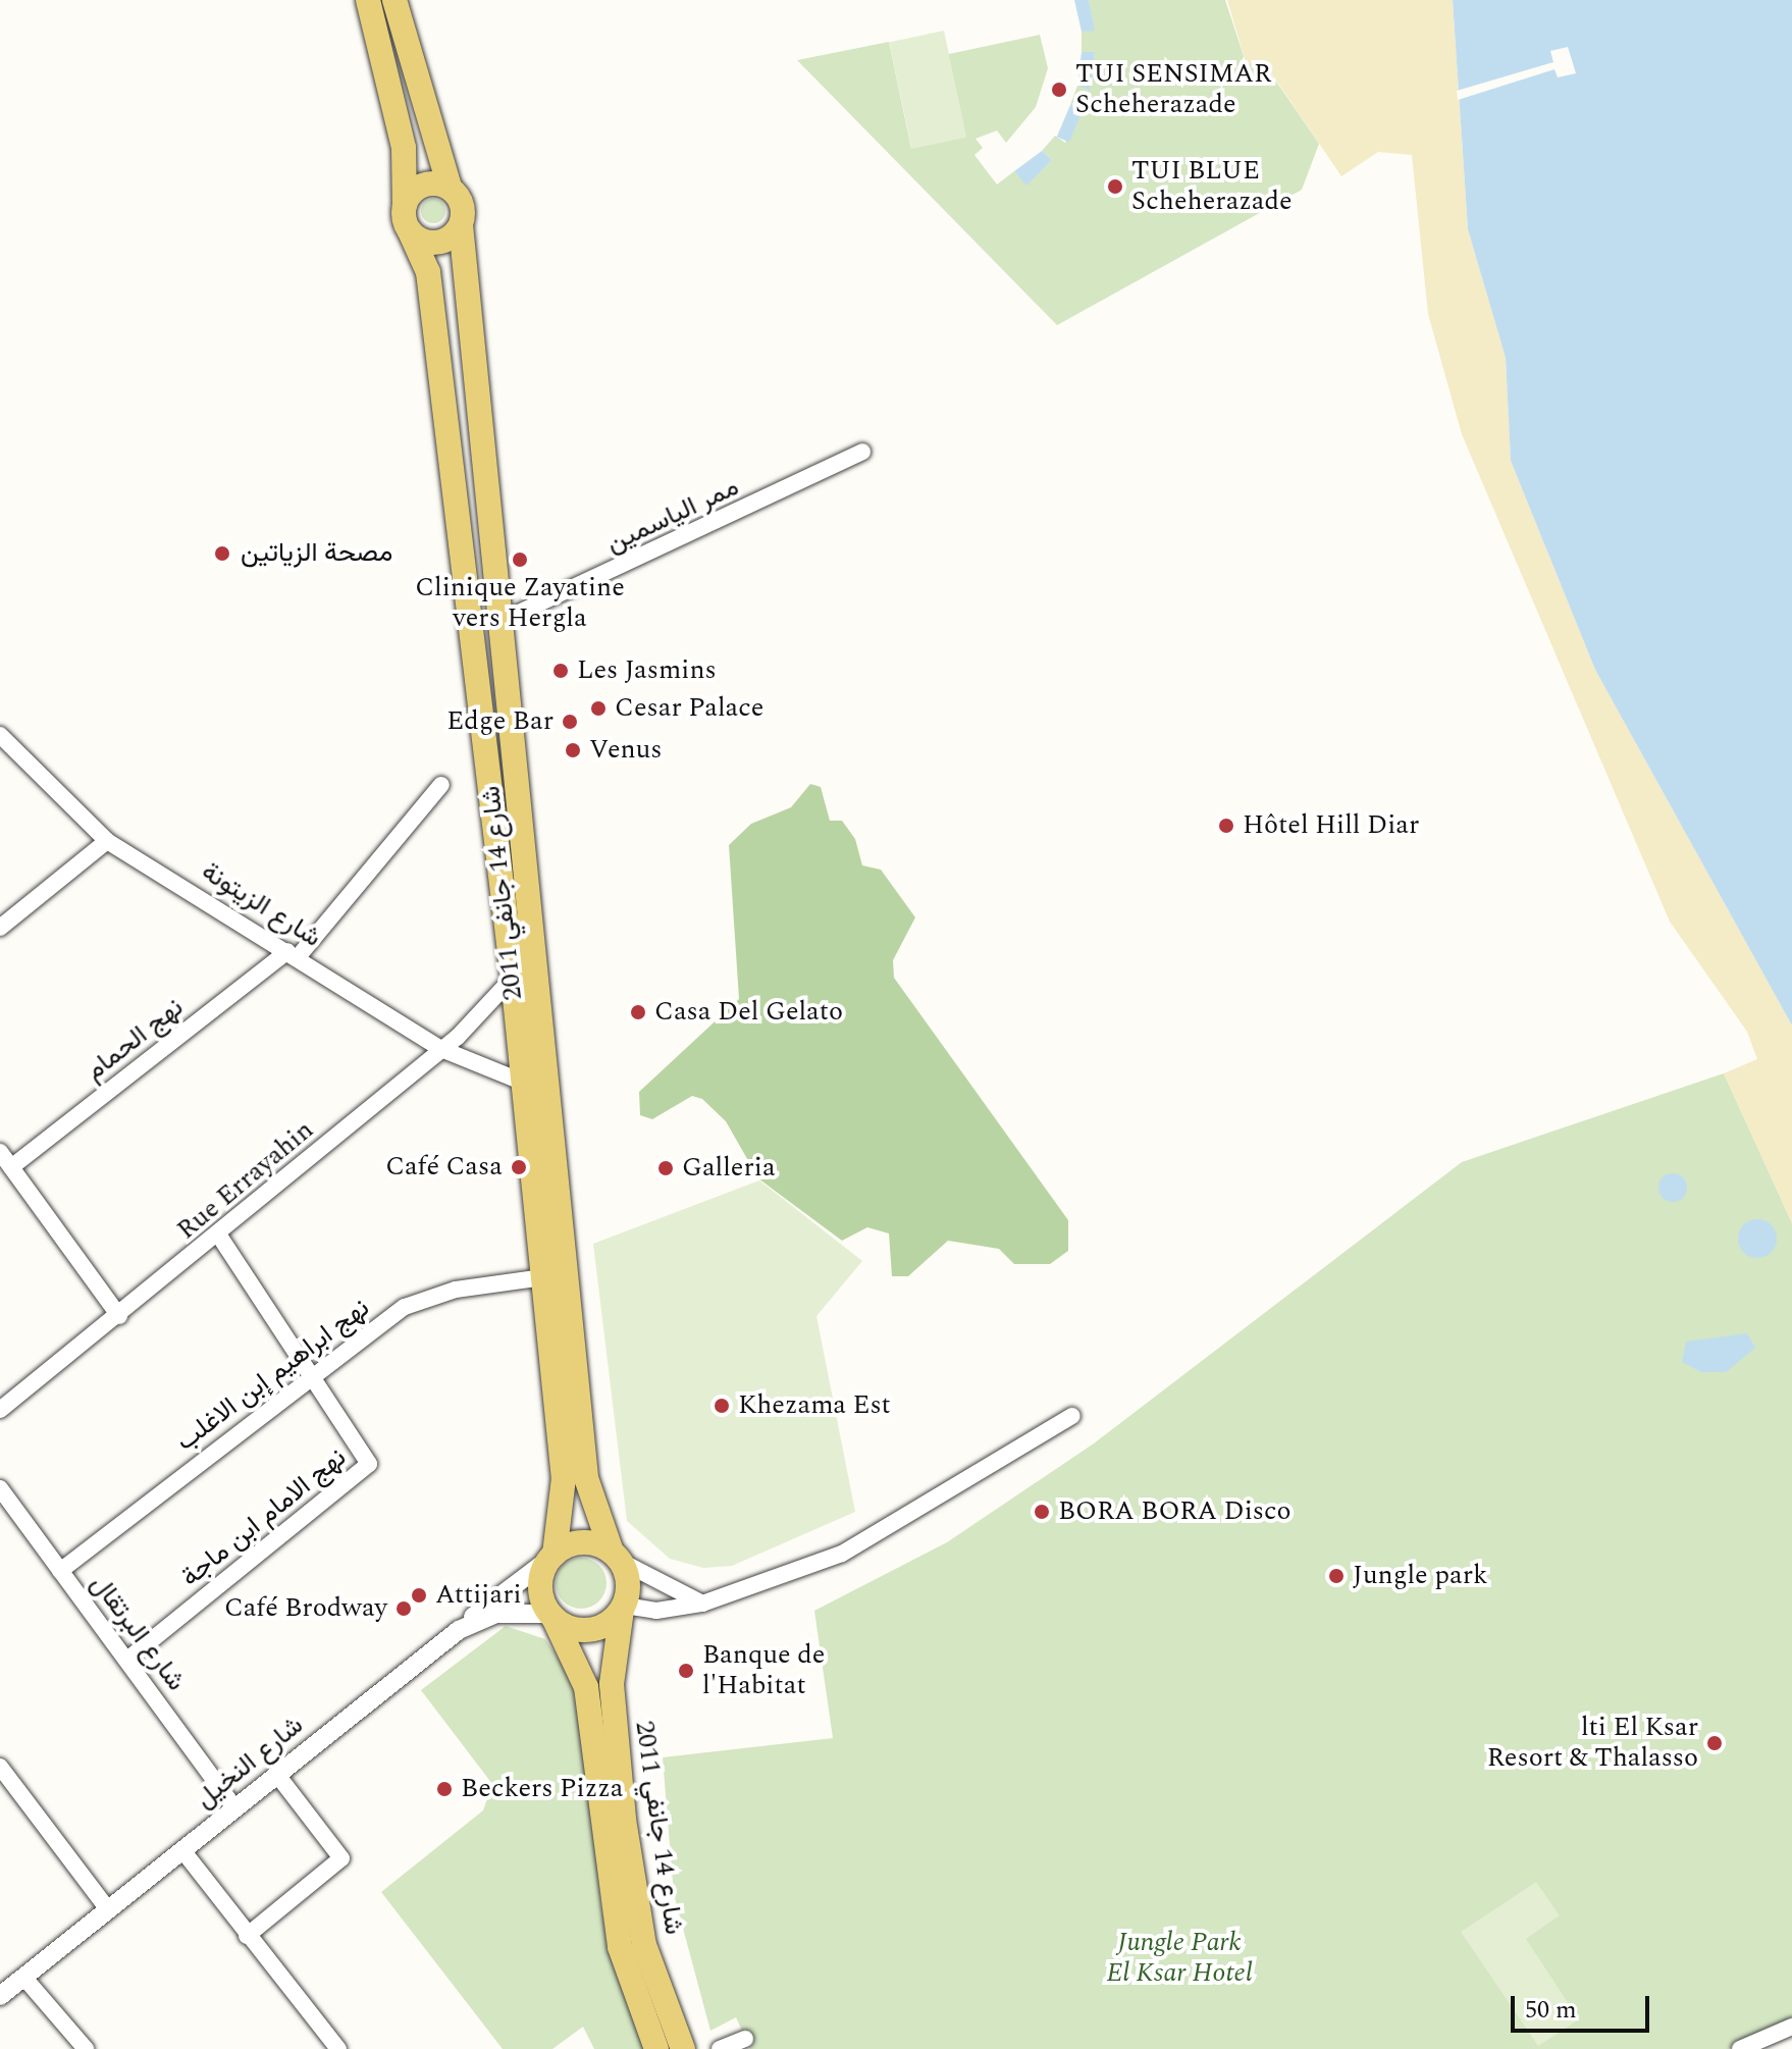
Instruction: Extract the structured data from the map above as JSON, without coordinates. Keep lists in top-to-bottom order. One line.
{"streets":{"main road":["شارع 14 جانفي 2011"],"street":["ممر الياسمين","شارع الزيتونة","نهج الحمام","Rue Errayahin","نهج ابراهيم إبن الاغلب","نهج الامام ابن ماجة","شارع البرتقال","شارع النخيل"]},"crossings":[["ممر الياسمين","شارع 14 جانفي 2011"],["شارع 14 جانفي 2011","شارع الزيتونة"],["شارع 14 جانفي 2011","Rue Errayahin"],["شارع 14 جانفي 2011","نهج ابراهيم إبن الاغلب"],["شارع 14 جانفي 2011","شارع النخيل"],["شارع الزيتونة","نهج الحمام"],["شارع الزيتونة","Rue Errayahin"],["Rue Errayahin","نهج الامام ابن ماجة"],["نهج ابراهيم إبن الاغلب","نهج الامام ابن ماجة"],["نهج ابراهيم إبن الاغلب","شارع البرتقال"],["نهج الامام ابن ماجة","شارع البرتقال"],["شارع البرتقال","شارع النخيل"]],"parks":["Jungle Park El Ksar Hotel"],"places":["TUI SENSIMAR Scheherazade","TUI BLUE Scheherazade","مصحة الزياتين","Clinique Zayatine vers Hergla","Les Jasmins","Cesar Palace","Edge Bar","Venus","Hôtel Hill Diar","Casa Del Gelato","Café Casa","Galleria","Khezama Est","BORA BORA Disco","Jungle park","Attijari","Café Brodway","Banque de l'Habitat","lti El Ksar Resort & Thalasso","Beckers Pizza"],"scale_bar":"50 m"}
